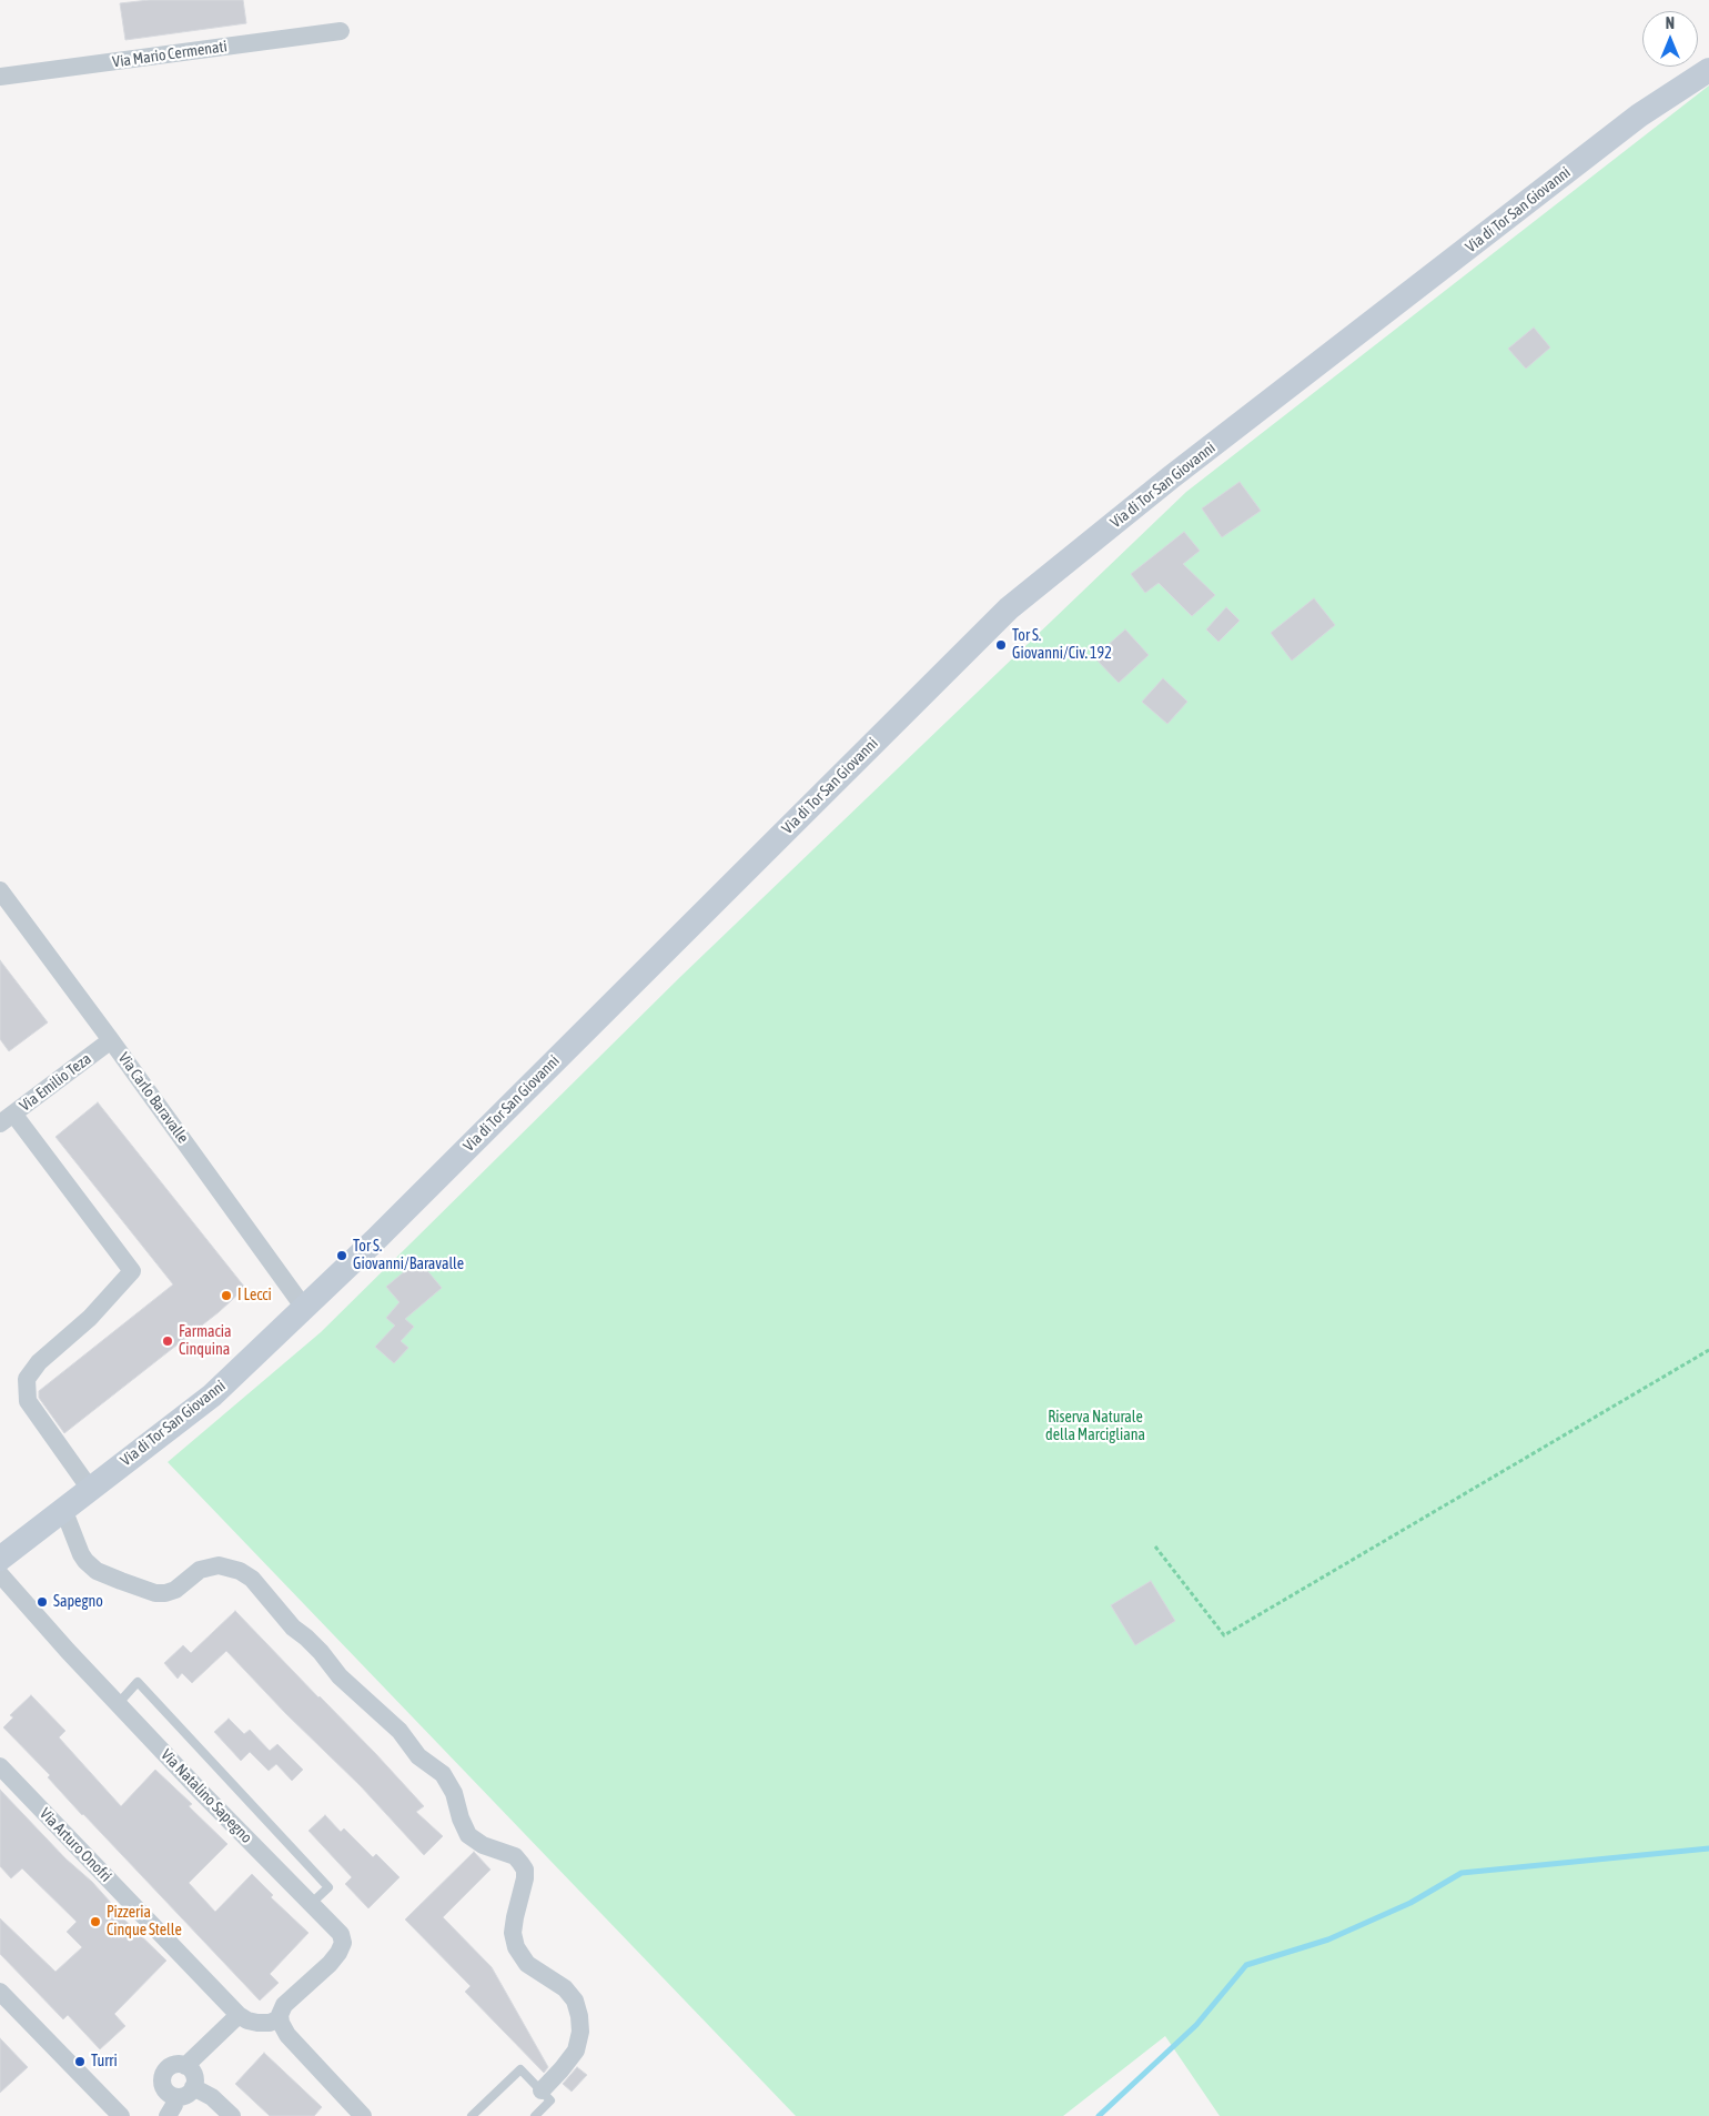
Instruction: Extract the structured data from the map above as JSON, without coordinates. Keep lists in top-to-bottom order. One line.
{"streets":{"street":["Via Mario Cermenati","Via di Tor San Giovanni","Via Emilio Teza","Via Carlo Baravalle","Via Natalino Sapegno","Via Arturo Onofri"]},"crossings":[["Via di Tor San Giovanni","Via Carlo Baravalle"],["Via Emilio Teza","Via Carlo Baravalle"]],"parks":["Riserva Naturale della Marcigliana"],"places":["Tor S. Giovanni/Civ. 192","Tor S. Giovanni/Baravalle","I Lecci","Farmacia Cinquina","Sapegno","Pizzeria Cinque Stelle","Turri"],"north":"top"}
